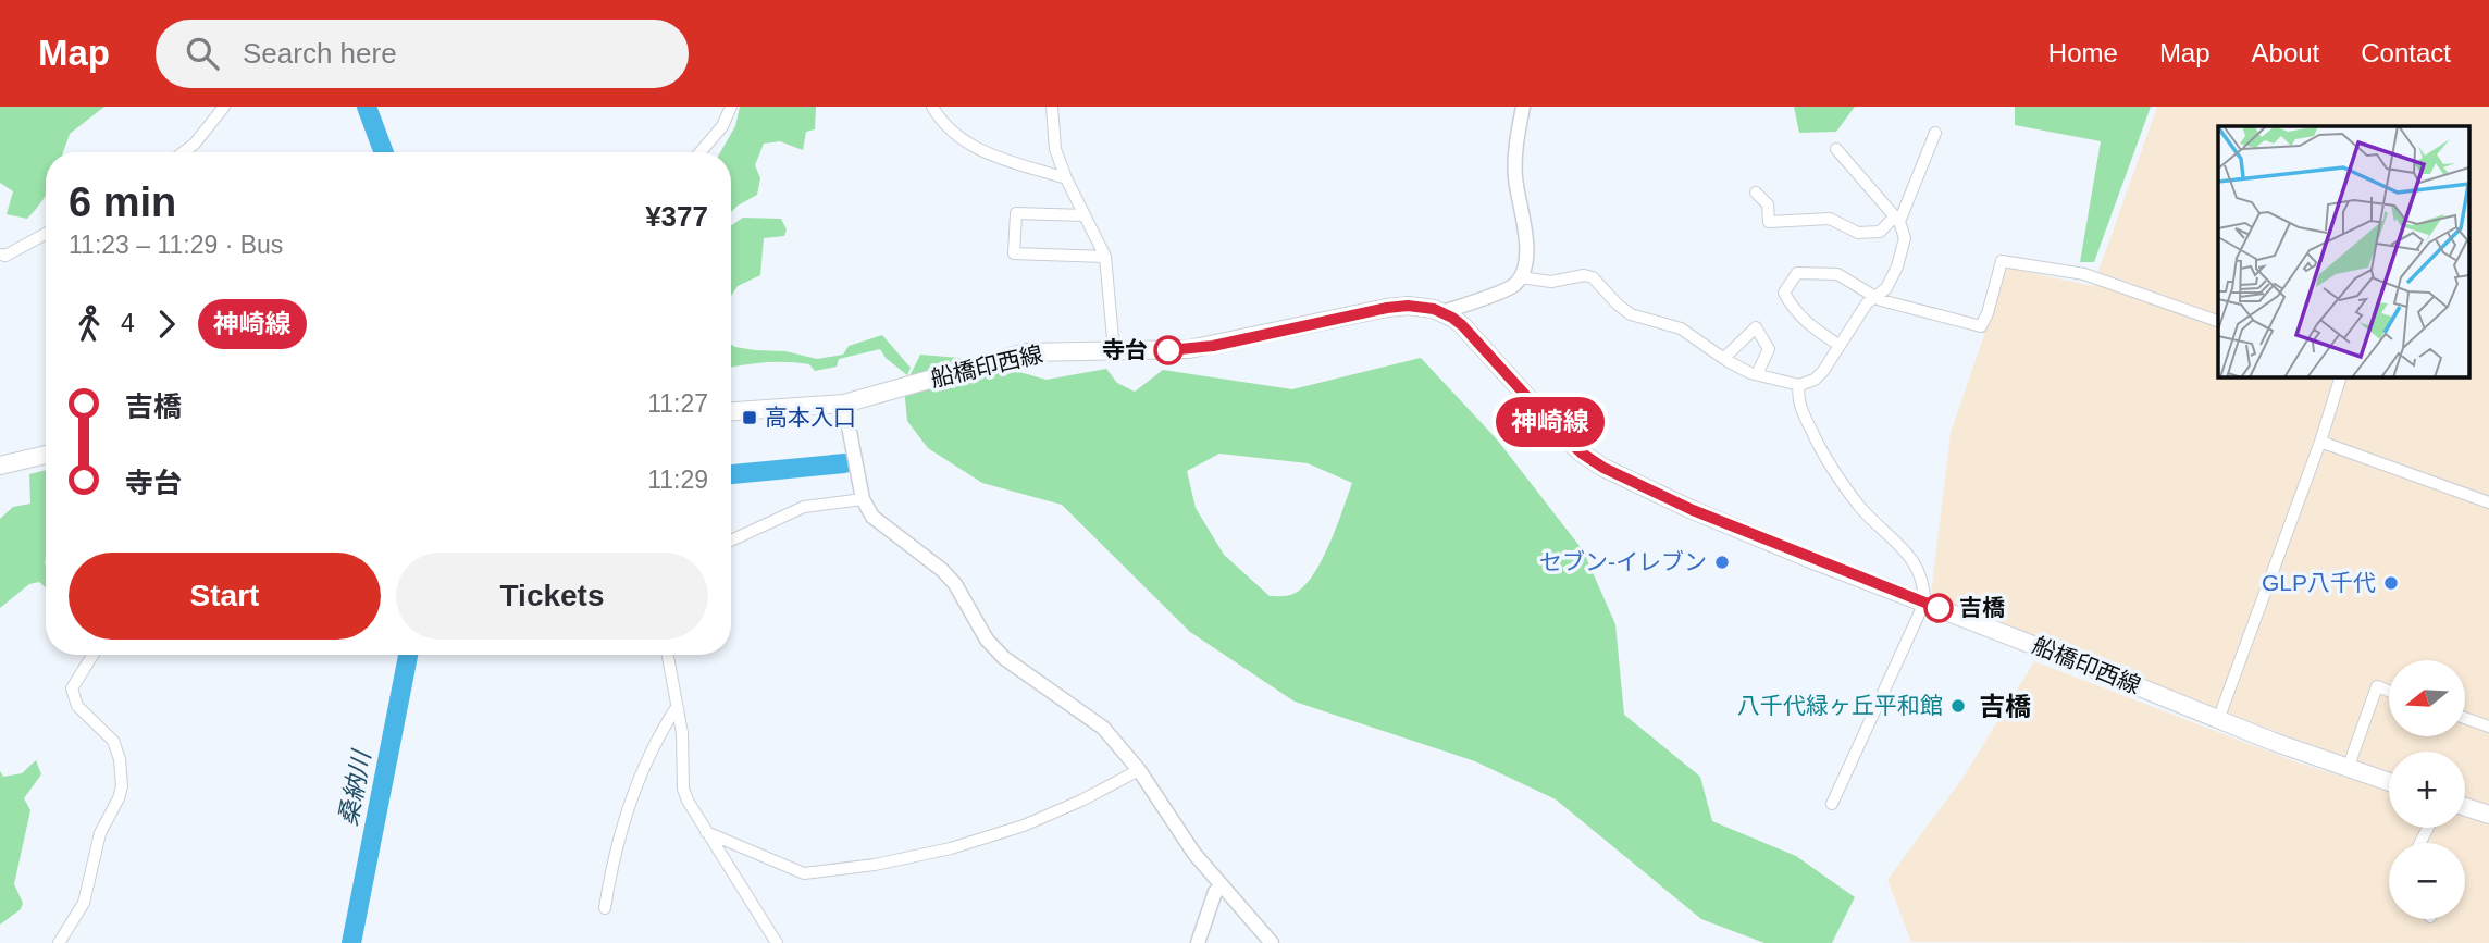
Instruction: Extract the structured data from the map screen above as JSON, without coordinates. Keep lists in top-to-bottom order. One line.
{"streets":{"main road":["船橋印西線"]},"districts":["吉橋"],"water":["桑納川"],"places":{"other":["寺台","セブン-イレブン","GLP八千代","吉橋","八千代緑ヶ丘平和館"],"transit":["高本入口"]},"lines":["bus line 神崎線"],"north":"left","page":{"header":"Map","search":"Search here","nav":["Home","Map","About","Contact"],"on_map":"神崎線","heading":["6 min","11:23 – 11:29 · Bus","¥377"],"legs":["4","神崎線"],"list":[{"name":"吉橋","value":"11:27"},{"name":"寺台","value":"11:29"}],"buttons":["Start","Tickets"],"map_buttons":["+","−"]}}
